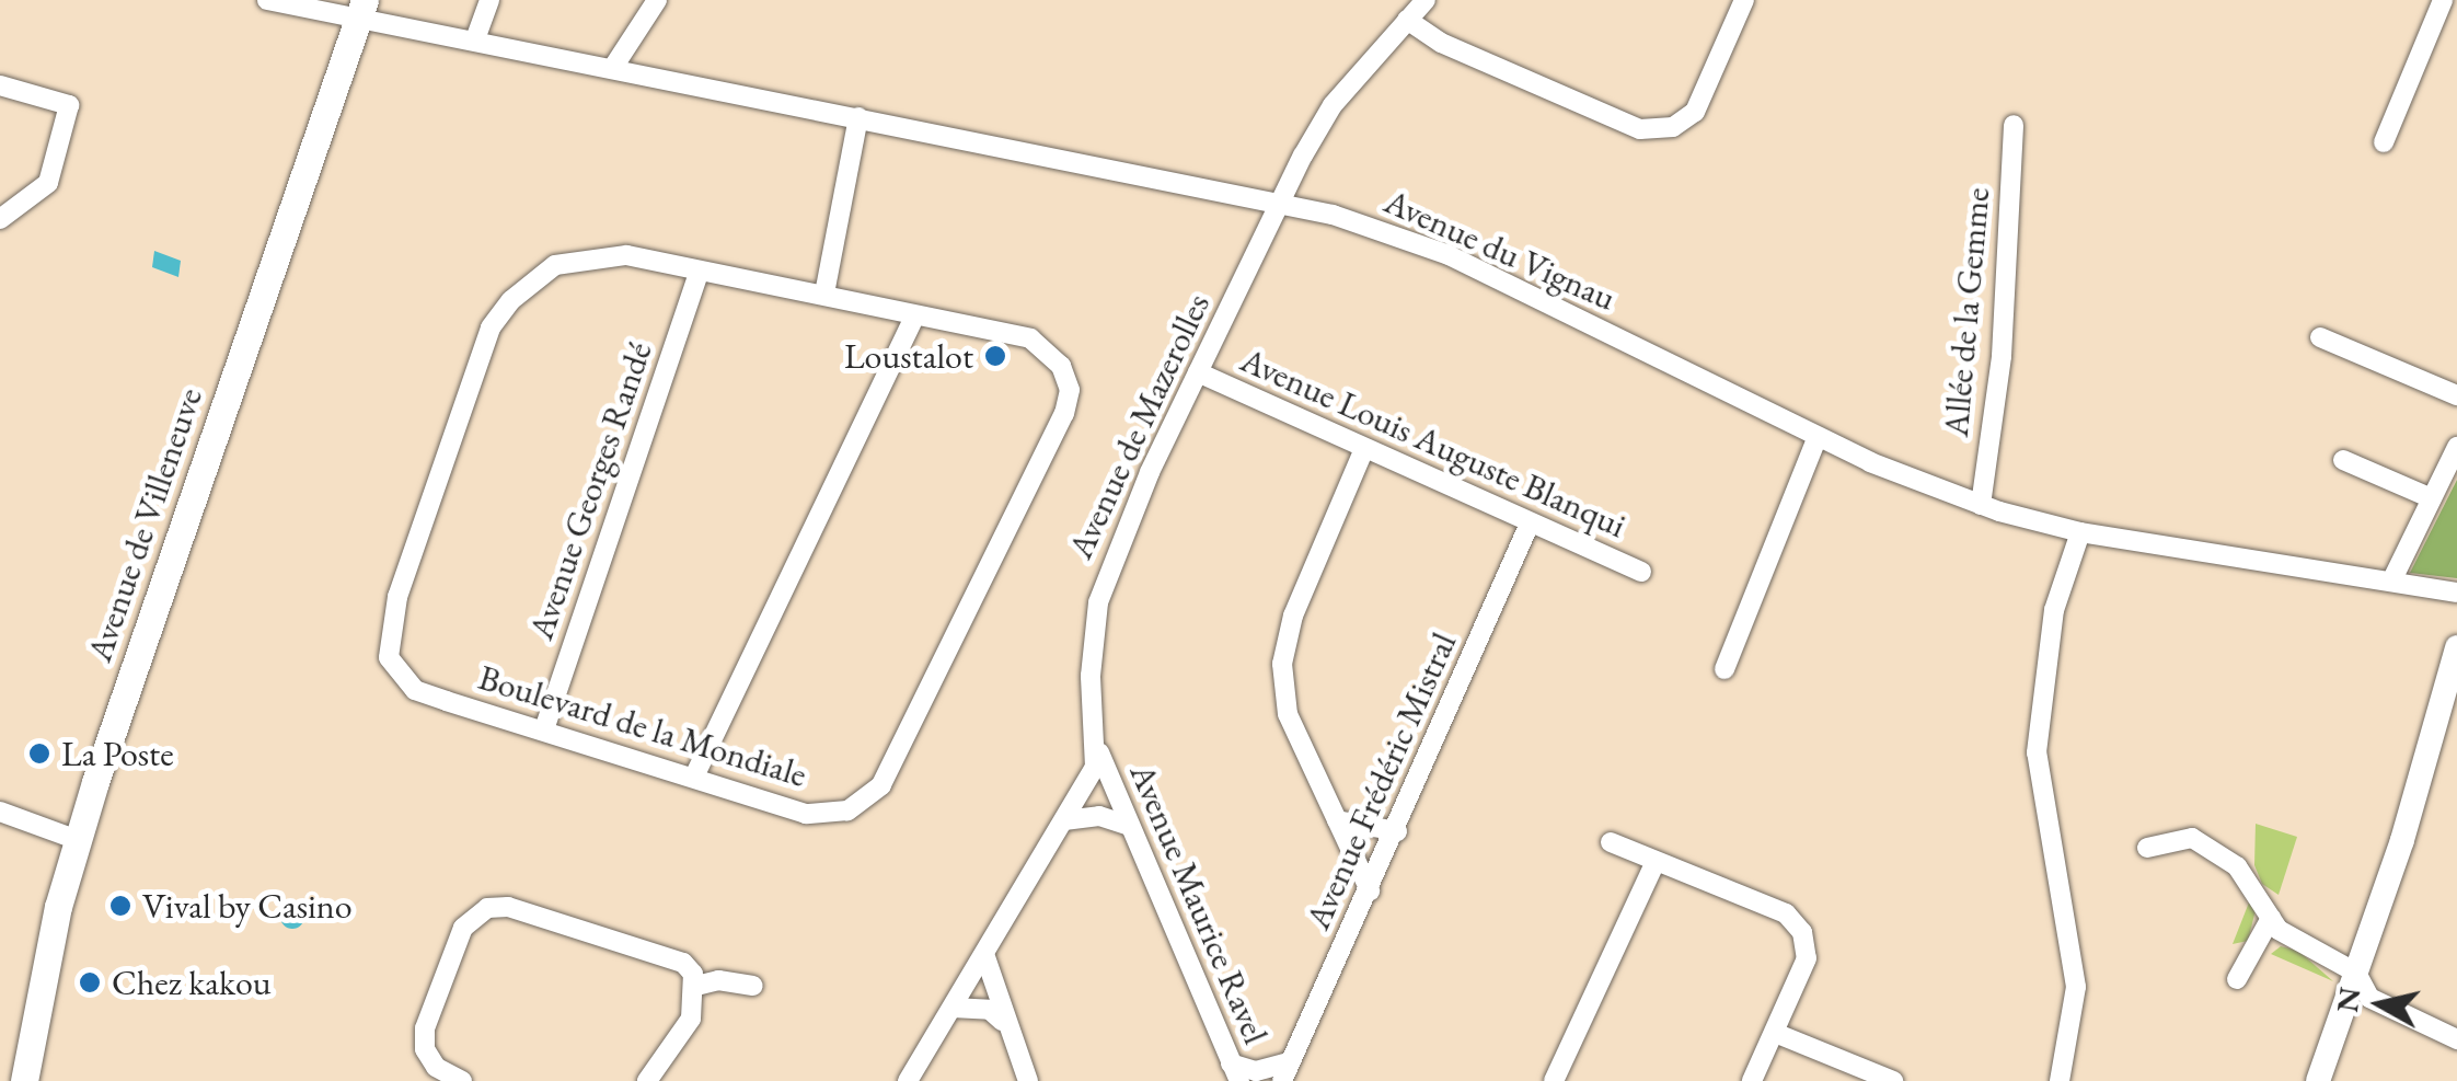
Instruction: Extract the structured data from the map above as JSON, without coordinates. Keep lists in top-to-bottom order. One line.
{"streets":{"main road":["Avenue de Villeneuve"],"street":["Avenue du Vignau","Allée de la Gemme","Avenue de Mazerolles","Avenue Louis Auguste Blanqui","Avenue Georges Randé","Boulevard de la Mondiale","Avenue Frédéric Mistral","Avenue Maurice Ravel"]},"crossings":[["Avenue du Vignau","Allée de la Gemme"],["Avenue du Vignau","Avenue de Mazerolles"],["Avenue du Vignau","Avenue de Villeneuve"],["Avenue de Mazerolles","Avenue Louis Auguste Blanqui"],["Avenue de Mazerolles","Avenue Maurice Ravel"],["Avenue Louis Auguste Blanqui","Avenue Frédéric Mistral"],["Avenue Georges Randé","Boulevard de la Mondiale"],["Avenue Frédéric Mistral","Avenue Maurice Ravel"]],"places":["Loustalot","La Poste","Vival by Casino","Chez kakou"],"north":"left"}
